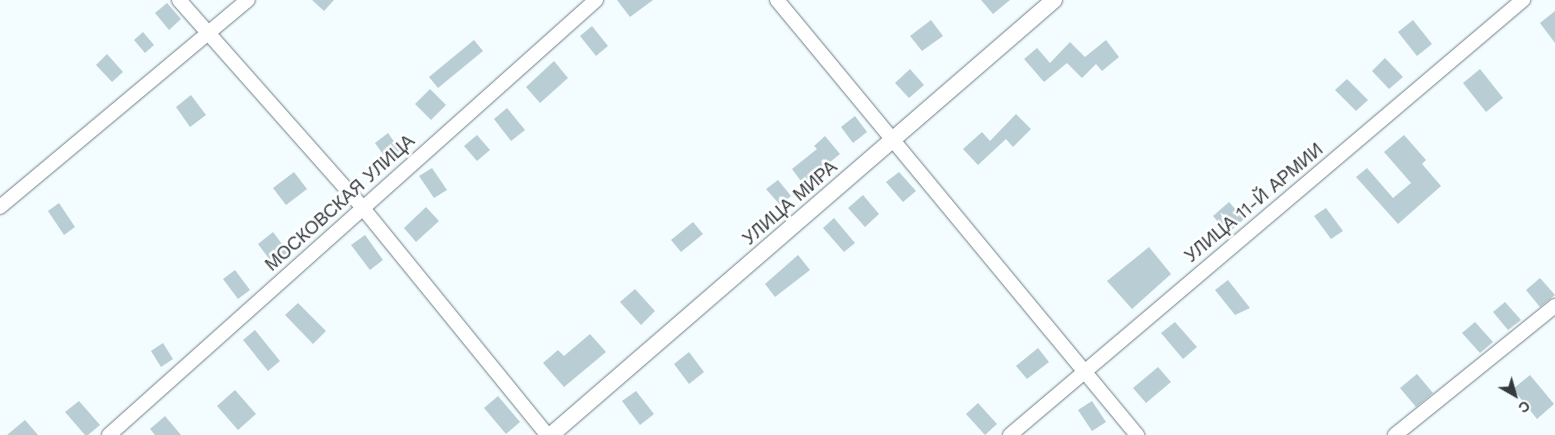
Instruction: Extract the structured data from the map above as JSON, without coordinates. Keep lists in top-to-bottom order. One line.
{"streets":{"street":["МОСКОВСКАЯ УЛИЦА","УЛИЦА МИРА","УЛИЦА 11-Й АРМИИ"]},"north":"bottom right"}
